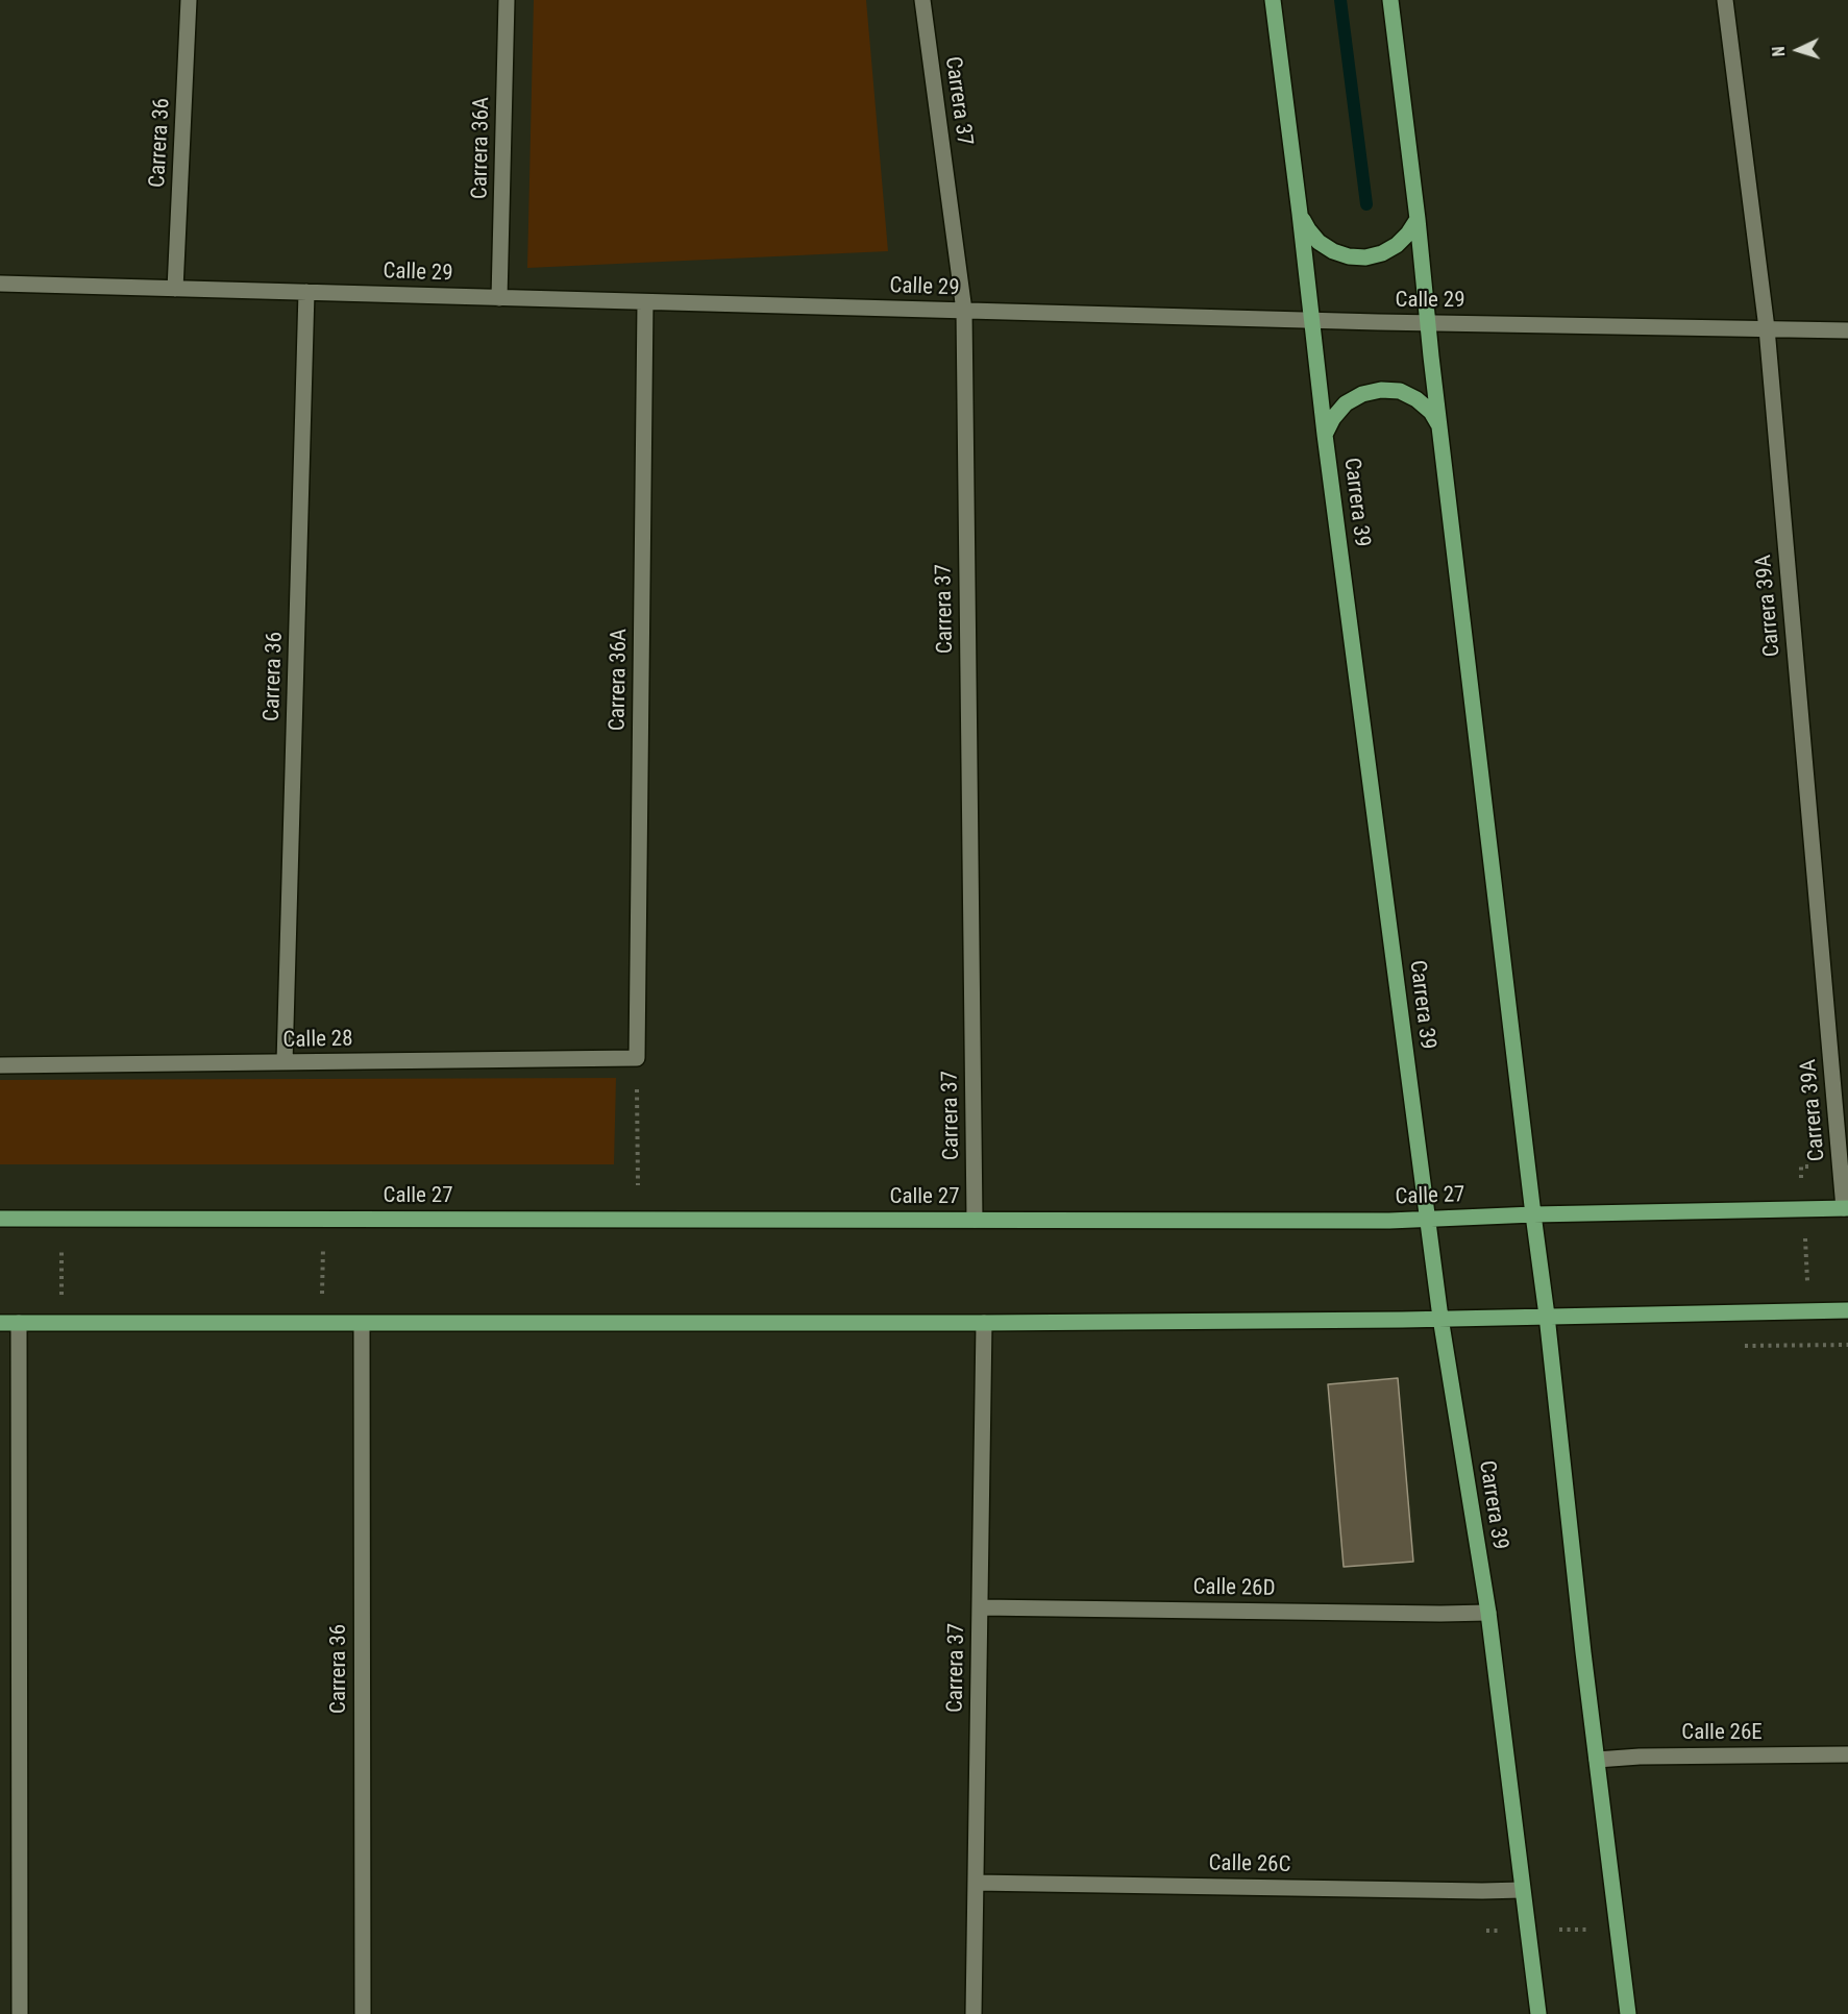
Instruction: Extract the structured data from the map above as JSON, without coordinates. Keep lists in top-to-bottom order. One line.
{"streets":{"main road":["Carrera 39","Calle 27"],"street":["Carrera 37","Carrera 36","Carrera 36A","Calle 29","Carrera 39A","Calle 28","Calle 26D","Calle 26E","Calle 26C"]},"crossings":[["Carrera 37","Calle 29"],["Carrera 37","Calle 27"],["Carrera 37","Calle 26D"],["Carrera 37","Calle 26C"],["Carrera 36","Calle 29"],["Carrera 36","Calle 28"],["Carrera 36A","Calle 29"],["Carrera 36A","Calle 28"],["Calle 29","Carrera 39"],["Calle 29","Carrera 39A"],["Carrera 39","Calle 27"],["Carrera 39","Calle 26D"],["Carrera 39","Calle 26C"],["Carrera 39A","Calle 27"]],"north":"left"}
